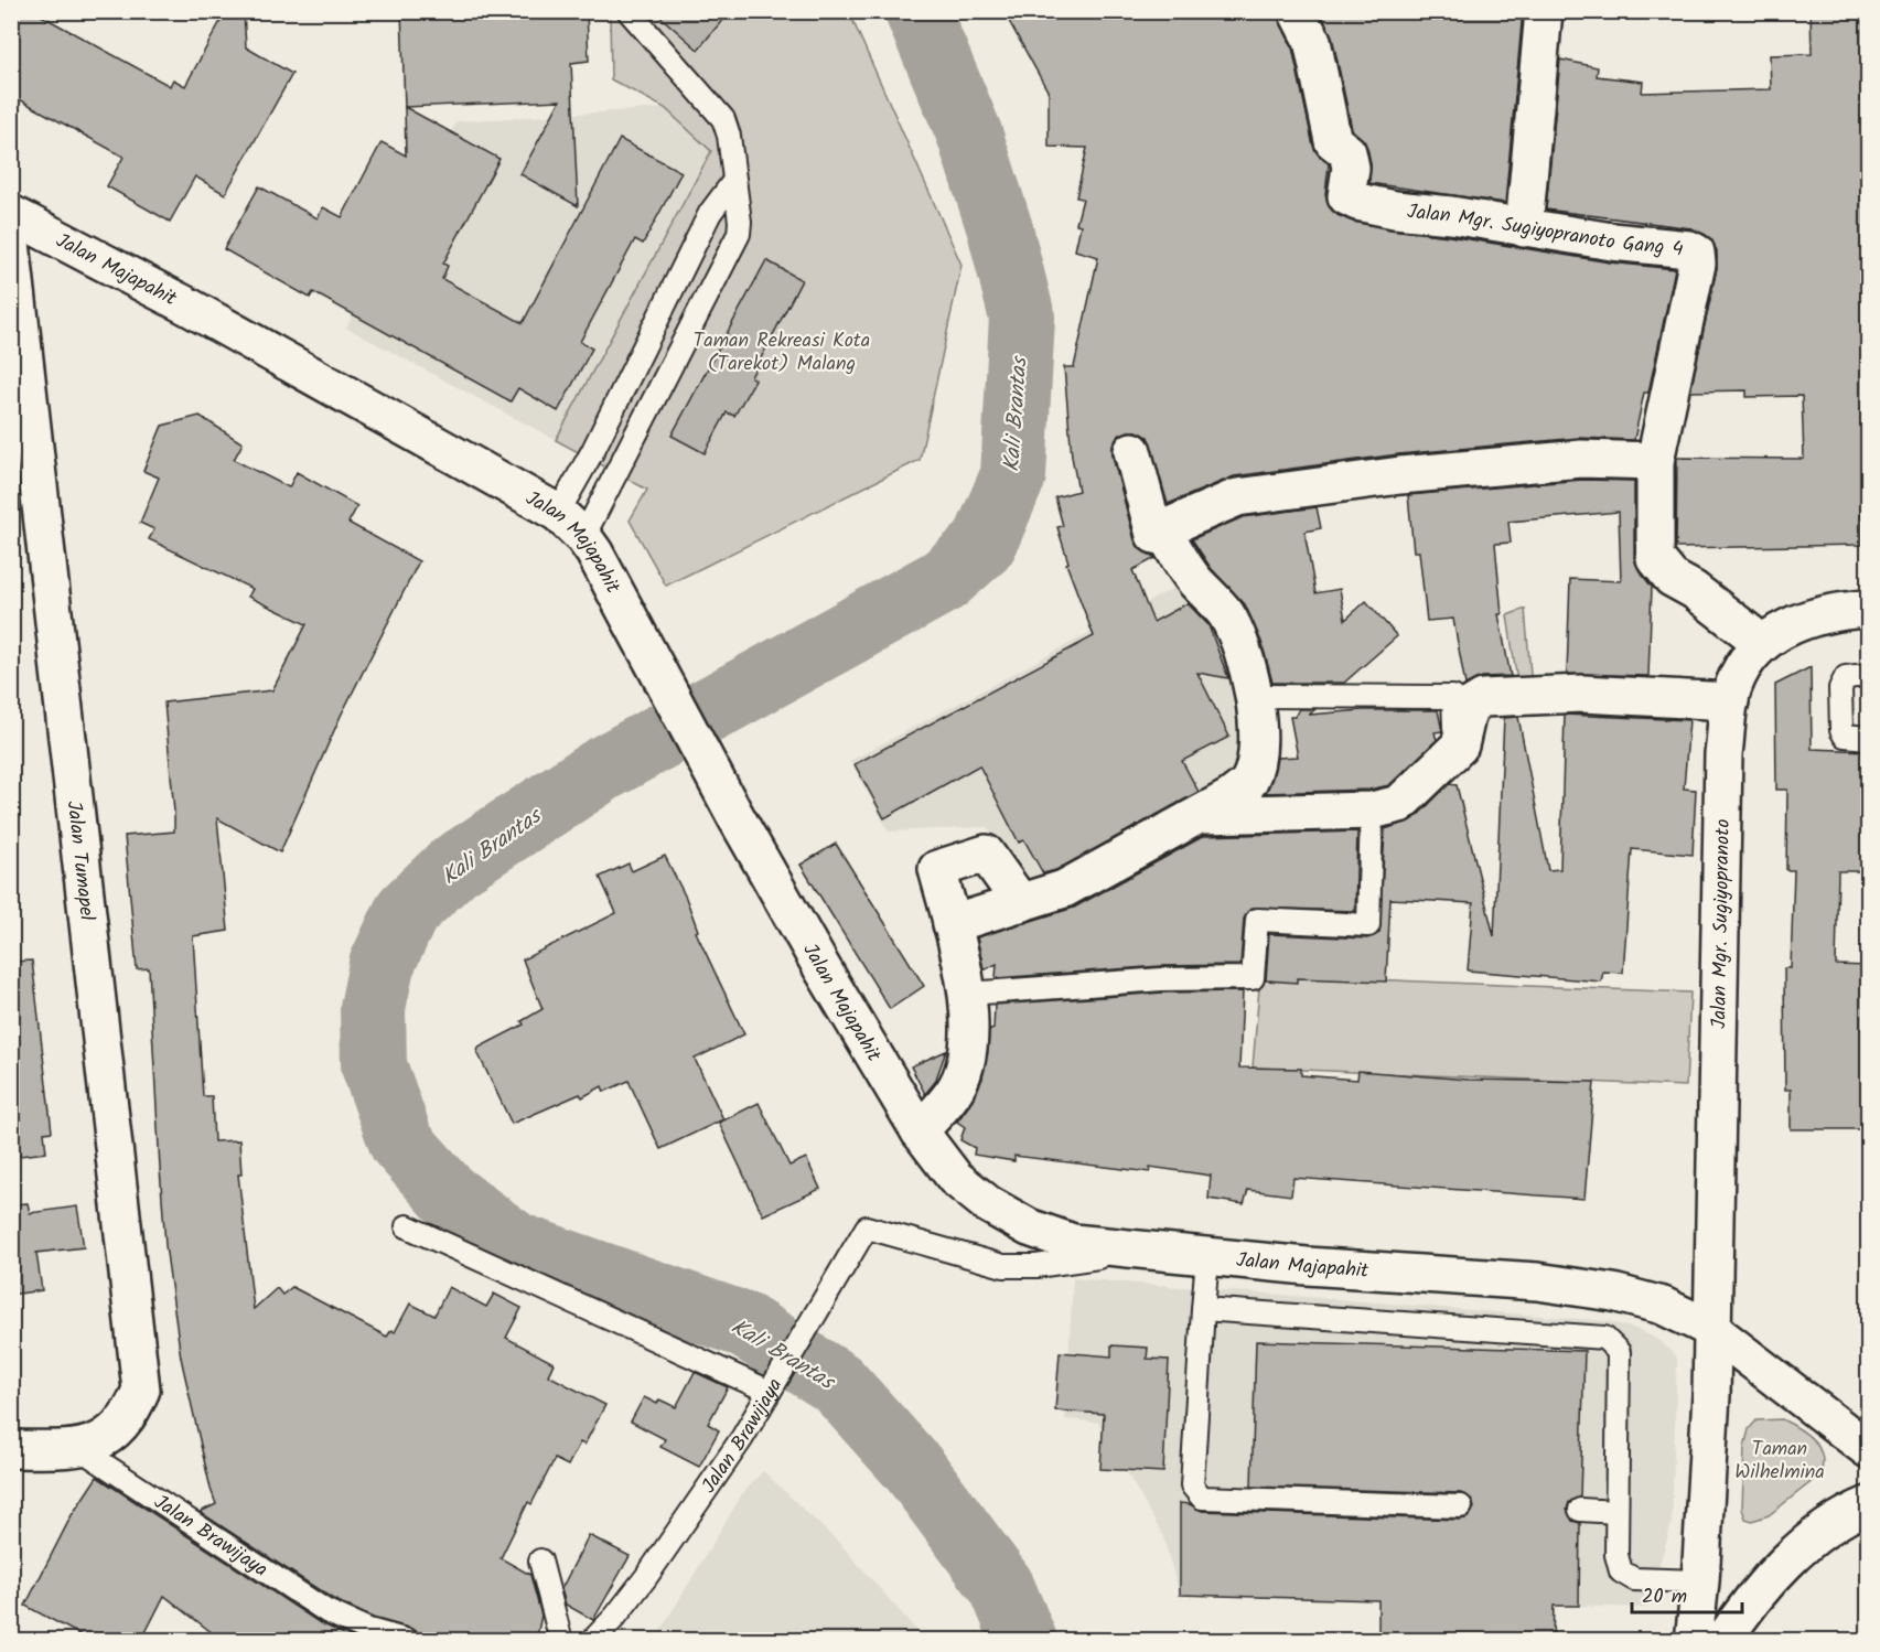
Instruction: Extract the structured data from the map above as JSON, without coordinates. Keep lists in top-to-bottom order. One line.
{"streets":{"street":["Jalan Mgr. Sugiyopranoto Gang 4","Jalan Majapahit","Jalan Tumapel","Jalan Mgr. Sugiyopranoto"],"lane":["Jalan Brawijaya"]},"crossings":[["Jalan Mgr. Sugiyopranoto Gang 4","Jalan Mgr. Sugiyopranoto"],["Jalan Majapahit","Jalan Mgr. Sugiyopranoto"],["Jalan Majapahit","Jalan Brawijaya"],["Jalan Tumapel","Jalan Brawijaya"]],"water":["Kali Brantas"],"parks":["Taman Rekreasi Kota (Tarekot) Malang","Taman Wilhelmina"],"scale_bar":"20 m"}
